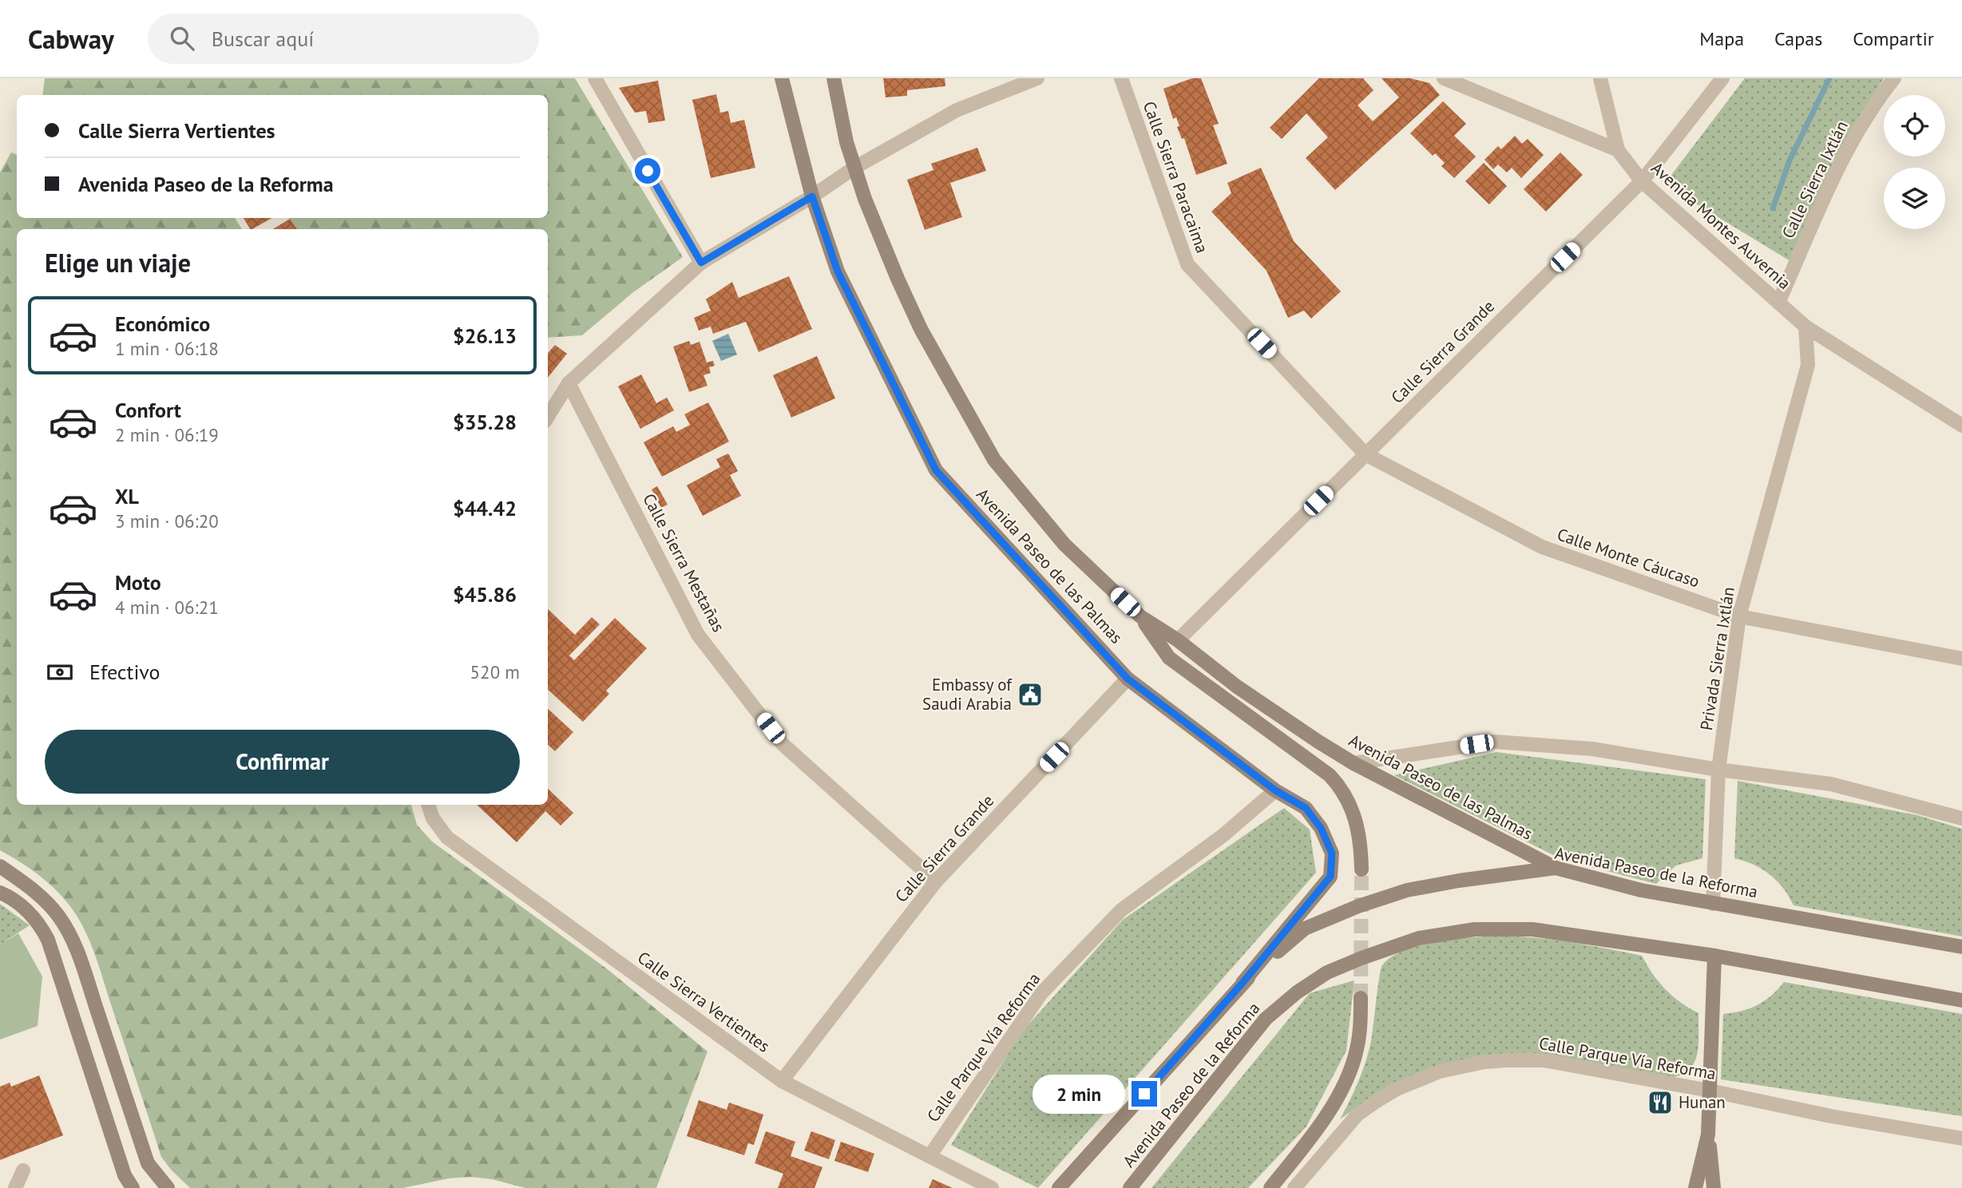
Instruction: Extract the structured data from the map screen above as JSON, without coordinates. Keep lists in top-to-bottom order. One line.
{"streets":{"main road":["Avenida Paseo de las Palmas","Avenida Paseo de la Reforma"],"street":["Calle Sierra Paracaima","Calle Sierra Ixtlán","Avenida Montes Auvernia","Calle Sierra Grande","Calle Monte Cáucaso","Calle Sierra Mestañas","Privada Sierra Ixtlán","Calle Sierra Vertientes","Calle Parque Vía Reforma"]},"crossings":[["Calle Sierra Paracaima","Calle Sierra Grande"],["Calle Sierra Paracaima","Calle Monte Cáucaso"],["Calle Sierra Ixtlán","Avenida Montes Auvernia"],["Avenida Montes Auvernia","Calle Sierra Grande"],["Avenida Montes Auvernia","Privada Sierra Ixtlán"],["Calle Sierra Grande","Calle Monte Cáucaso"],["Calle Sierra Grande","Calle Sierra Mestañas"],["Calle Sierra Grande","Avenida Paseo de las Palmas"],["Calle Sierra Grande","Calle Sierra Vertientes"],["Calle Monte Cáucaso","Privada Sierra Ixtlán"],["Avenida Paseo de las Palmas","Avenida Paseo de la Reforma"],["Avenida Paseo de las Palmas","Calle Parque Vía Reforma"],["Privada Sierra Ixtlán","Avenida Paseo de la Reforma"],["Calle Sierra Vertientes","Calle Parque Vía Reforma"]],"places":{"public building":["Embassy of Saudi Arabia"],"restaurant":["Hunan"]},"page":{"header":"Cabway","search":"Buscar aquí","nav":["Mapa","Capas","Compartir"],"banner":["Calle Sierra Vertientes","Avenida Paseo de la Reforma"],"heading":"Elige un viaje","list":[{"name":"Económico","note":"1 min · 06:18","value":"$26.13"},{"name":"Confort","note":"2 min · 06:19","value":"$35.28"},{"name":"XL","note":"3 min · 06:20","value":"$44.42"},{"name":"Moto","note":"4 min · 06:21","value":"$45.86"}],"pay":["Efectivo","520 m"],"buttons":"Confirmar","bubble":"2 min"}}
